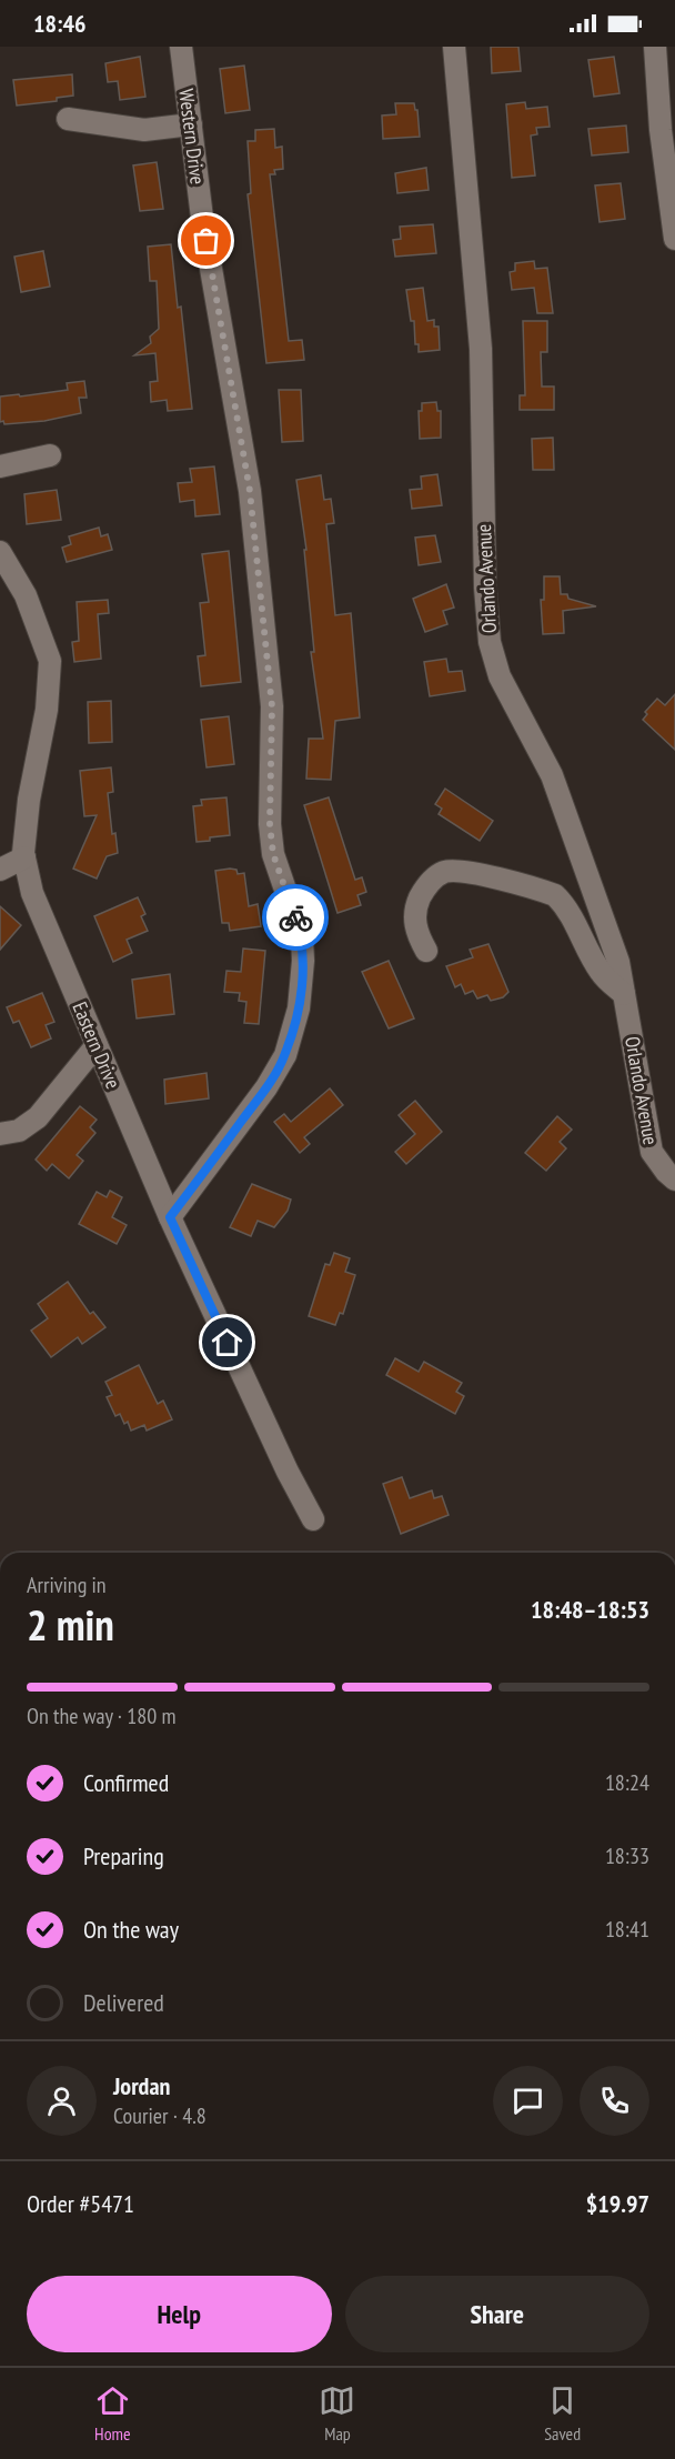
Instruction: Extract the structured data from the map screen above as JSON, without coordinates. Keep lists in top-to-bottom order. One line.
{"streets":{"street":["Western Drive","Orlando Avenue","Eastern Drive"]},"crossings":[["Western Drive","Eastern Drive"]],"page":{"status":"18:46","heading":["2 min","Arriving in","18:48–18:53"],"panel":["Jordan","Courier · 4.8","Order #5471","$19.97"],"bar":"On the way · 180 m","list":[["Confirmed","18:24"],["Preparing","18:33"],["On the way","18:41"],"Delivered"],"buttons":["Help","Share"],"tabs":["Home","Map","Saved"]}}
